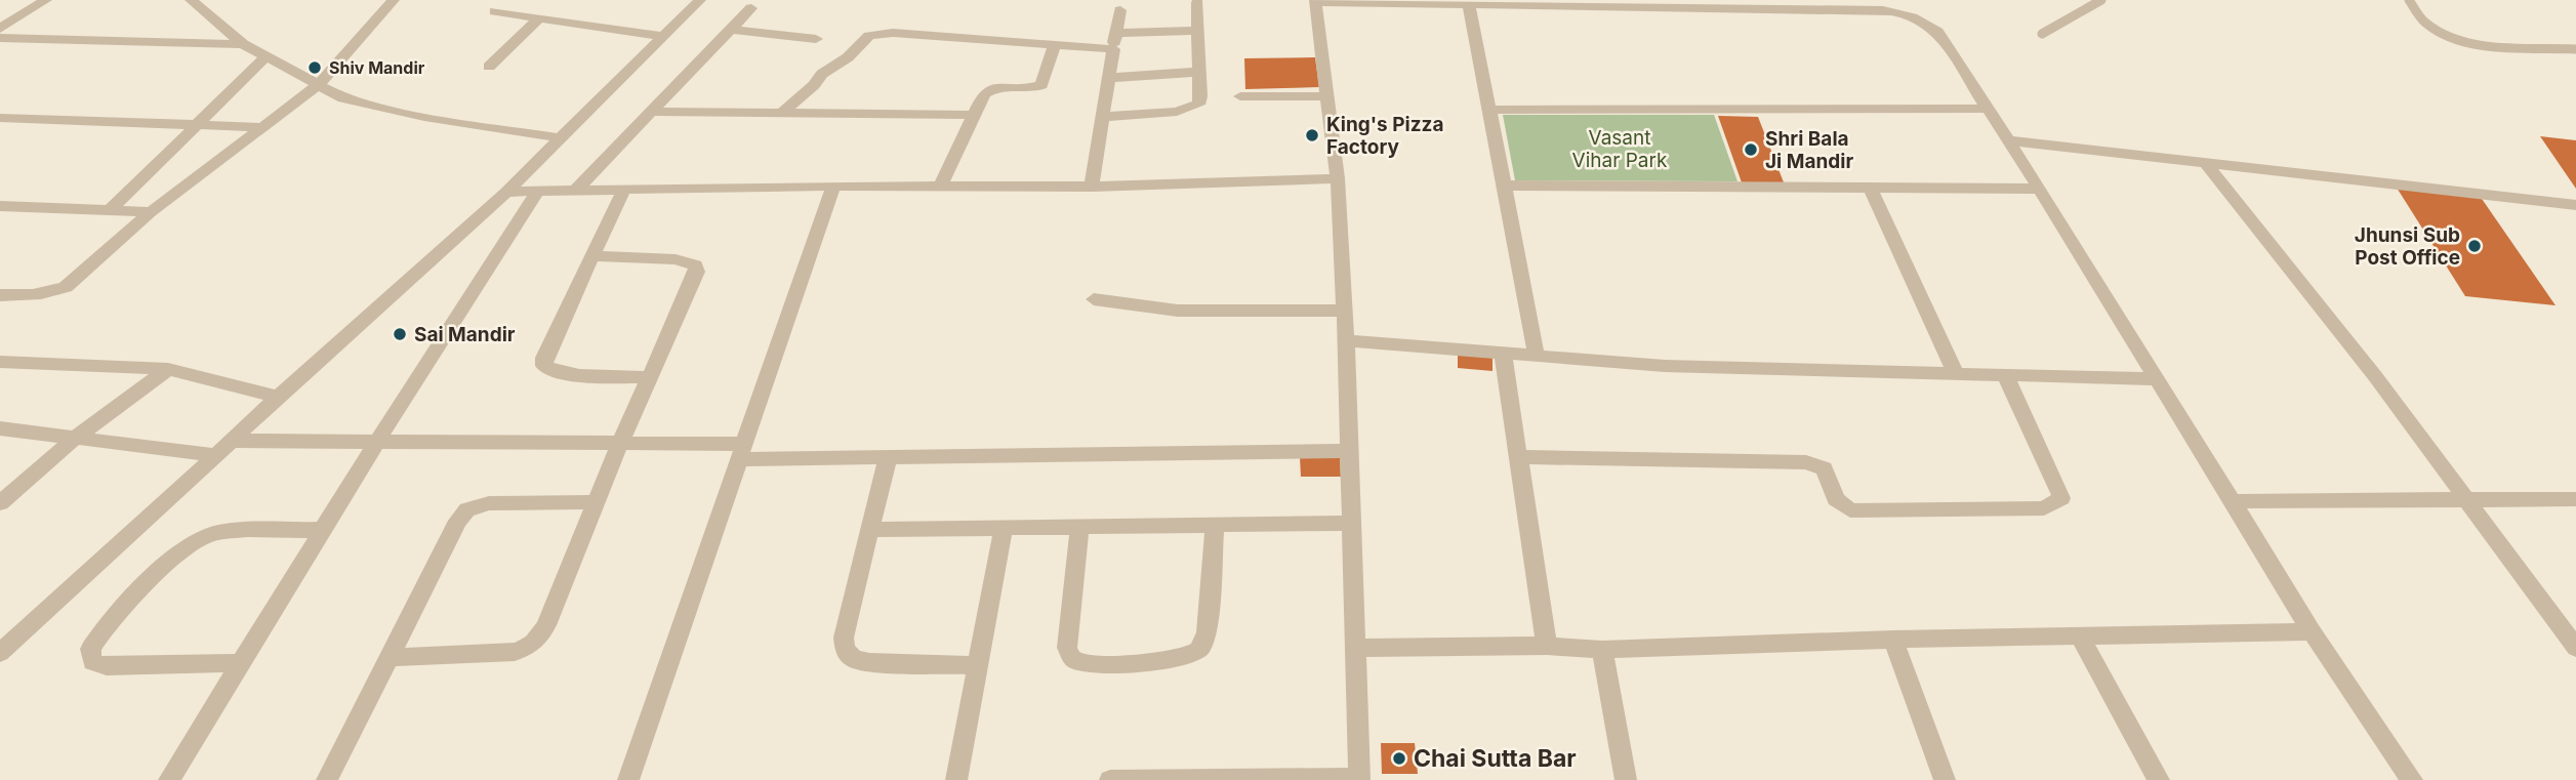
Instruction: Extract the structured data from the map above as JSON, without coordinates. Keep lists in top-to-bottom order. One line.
{"parks":["Vasant Vihar Park"],"places":["Shiv Mandir","King's Pizza Factory","Shri Bala Ji Mandir","Jhunsi Sub Post Office","Sai Mandir","Chai Sutta Bar"]}
